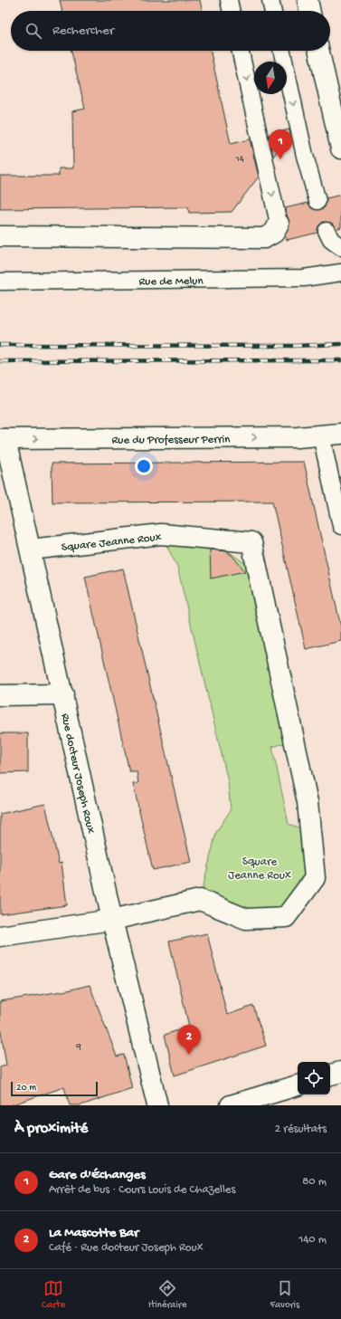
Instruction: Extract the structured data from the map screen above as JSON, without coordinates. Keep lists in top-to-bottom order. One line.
{"streets":{"street":["Rue du Professeur Perrin","Square Jeanne Roux","Rue docteur Joseph Roux"],"lane":["Rue de Melun"]},"crossings":[["Rue du Professeur Perrin","Rue docteur Joseph Roux"],["Square Jeanne Roux","Rue docteur Joseph Roux"]],"one_way":["Rue du Professeur Perrin"],"parks":["Square Jeanne Roux"],"house_numbers":["14","9"],"scale_bar":"20 m","north":"bottom","page":{"search":"Rechercher","pins":["1","2"],"scale":"20 m","heading":["À proximité","2 résultats"],"list":[{"mark":"1","name":"Gare d'Échanges","note":"Arrêt de bus · Cours Louis de Chazelles","value":"80 m"},{"mark":"2","name":"La Mascotte Bar","note":"Café · Rue docteur Joseph Roux","value":"140 m"}],"nav":["Carte","Itinéraire","Favoris"]}}
